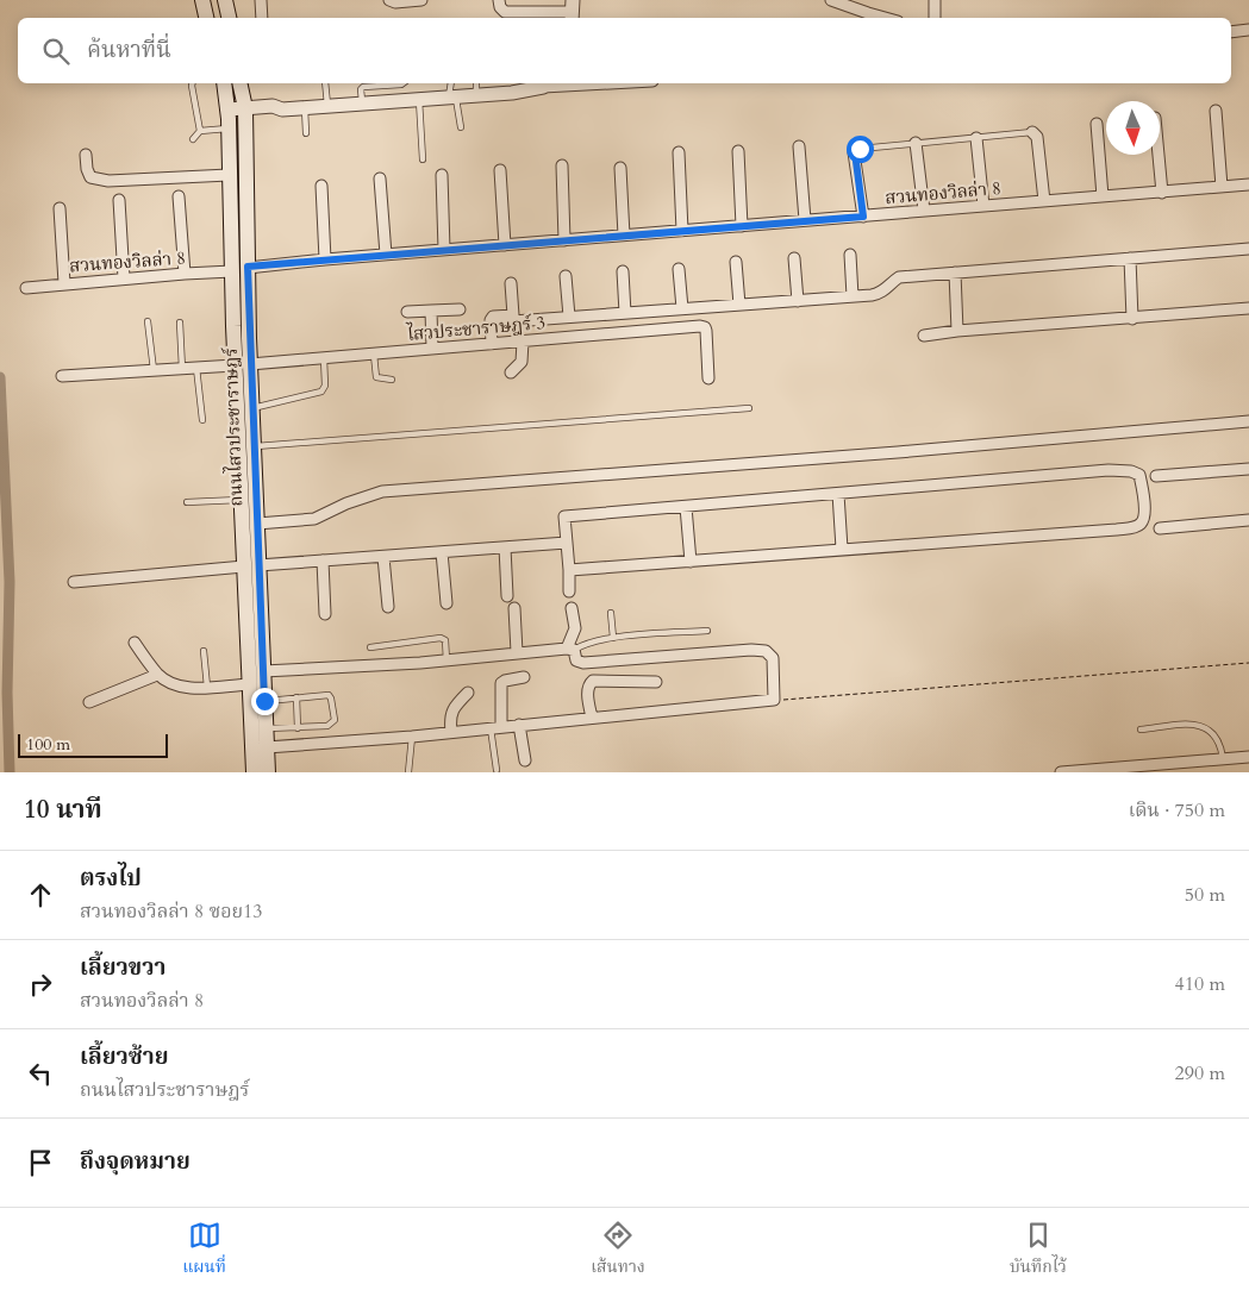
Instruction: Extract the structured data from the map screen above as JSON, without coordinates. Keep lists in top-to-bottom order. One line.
{"streets":{"main road":["ถนนไสวประชาราษฎร์"],"street":["สวนทองวิลล่า 8","ไสวประชาราษฎร์ 3"]},"crossings":[["สวนทองวิลล่า 8","ถนนไสวประชาราษฎร์"],["ไสวประชาราษฎร์ 3","ถนนไสวประชาราษฎร์"]],"scale_bar":"100 m","north":"bottom","page":{"search":"ค้นหาที่นี่","scale":"100 m","heading":["10 นาที","เดิน · 750 m"],"list":[["ตรงไป","สวนทองวิลล่า 8 ซอย13","50 m"],["เลี้ยวขวา","สวนทองวิลล่า 8","410 m"],["เลี้ยวซ้าย","ถนนไสวประชาราษฎร์","290 m"],"ถึงจุดหมาย"],"nav":["แผนที่","เส้นทาง","บันทึกไว้"]}}
